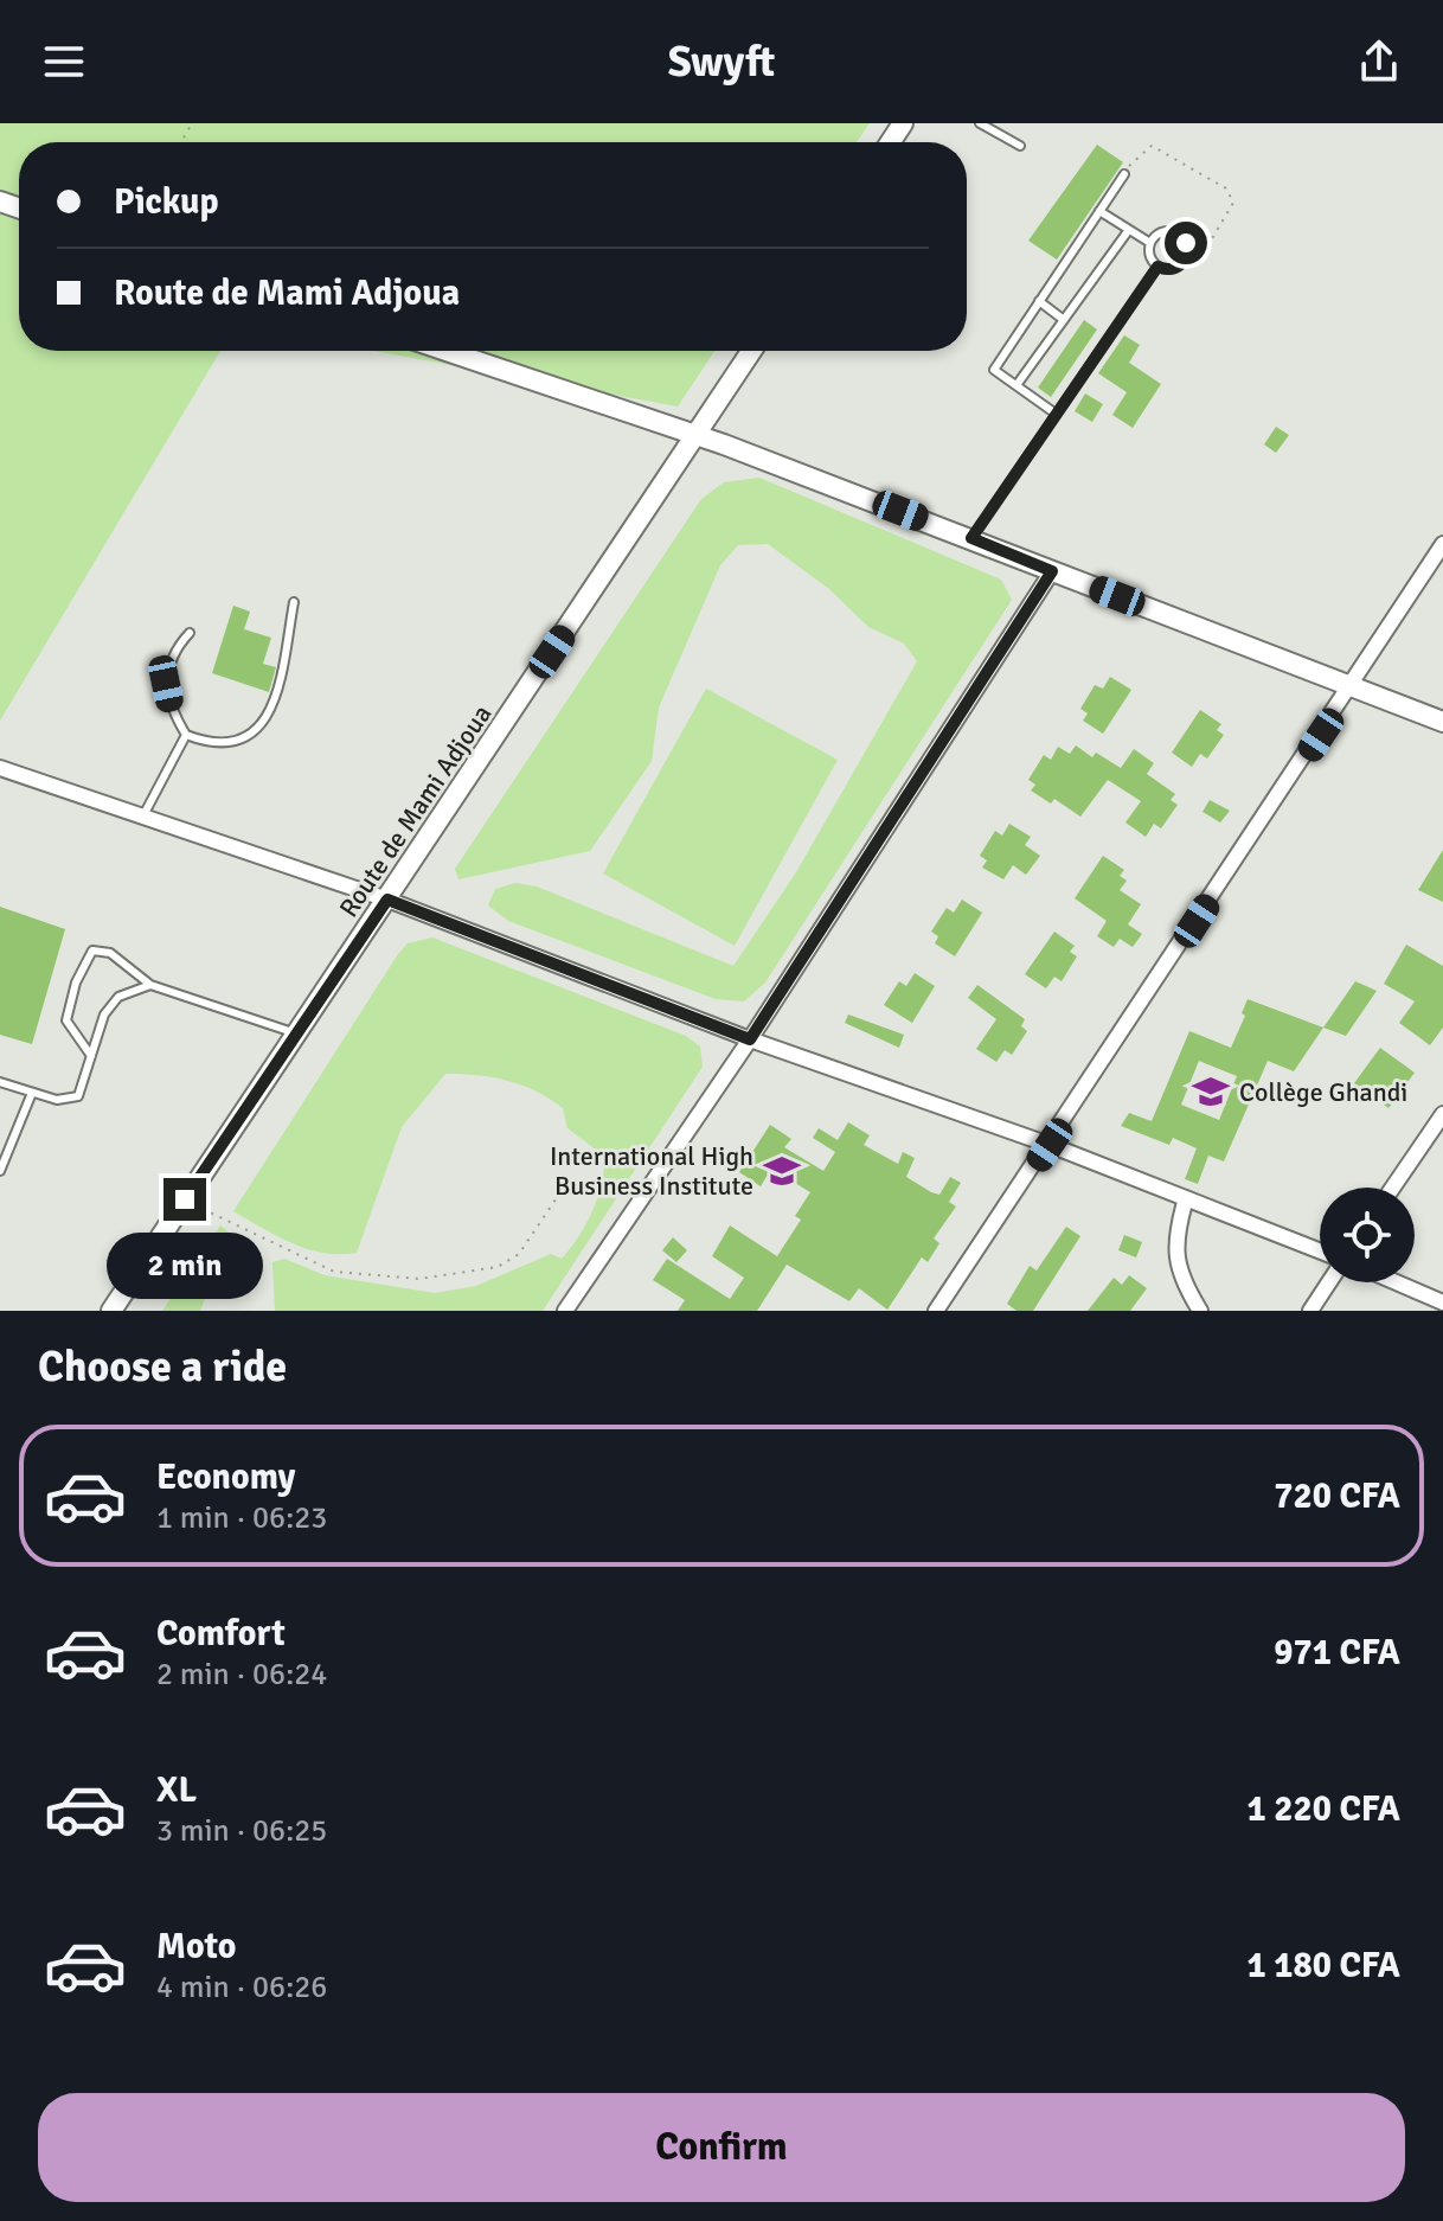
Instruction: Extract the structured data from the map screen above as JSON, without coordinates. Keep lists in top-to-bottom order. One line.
{"streets":{"street":["Route de Mami Adjoua"]},"places":{"school or university":["Collège Ghandi","International High Business Institute"]},"page":{"header":"Swyft","banner":["Pickup","Route de Mami Adjoua"],"bubble":"2 min","heading":"Choose a ride","list":[{"name":"Economy","note":"1 min · 06:23","value":"720 CFA"},{"name":"Comfort","note":"2 min · 06:24","value":"971 CFA"},{"name":"XL","note":"3 min · 06:25","value":"1 220 CFA"},{"name":"Moto","note":"4 min · 06:26","value":"1 180 CFA"}],"buttons":"Confirm"}}
